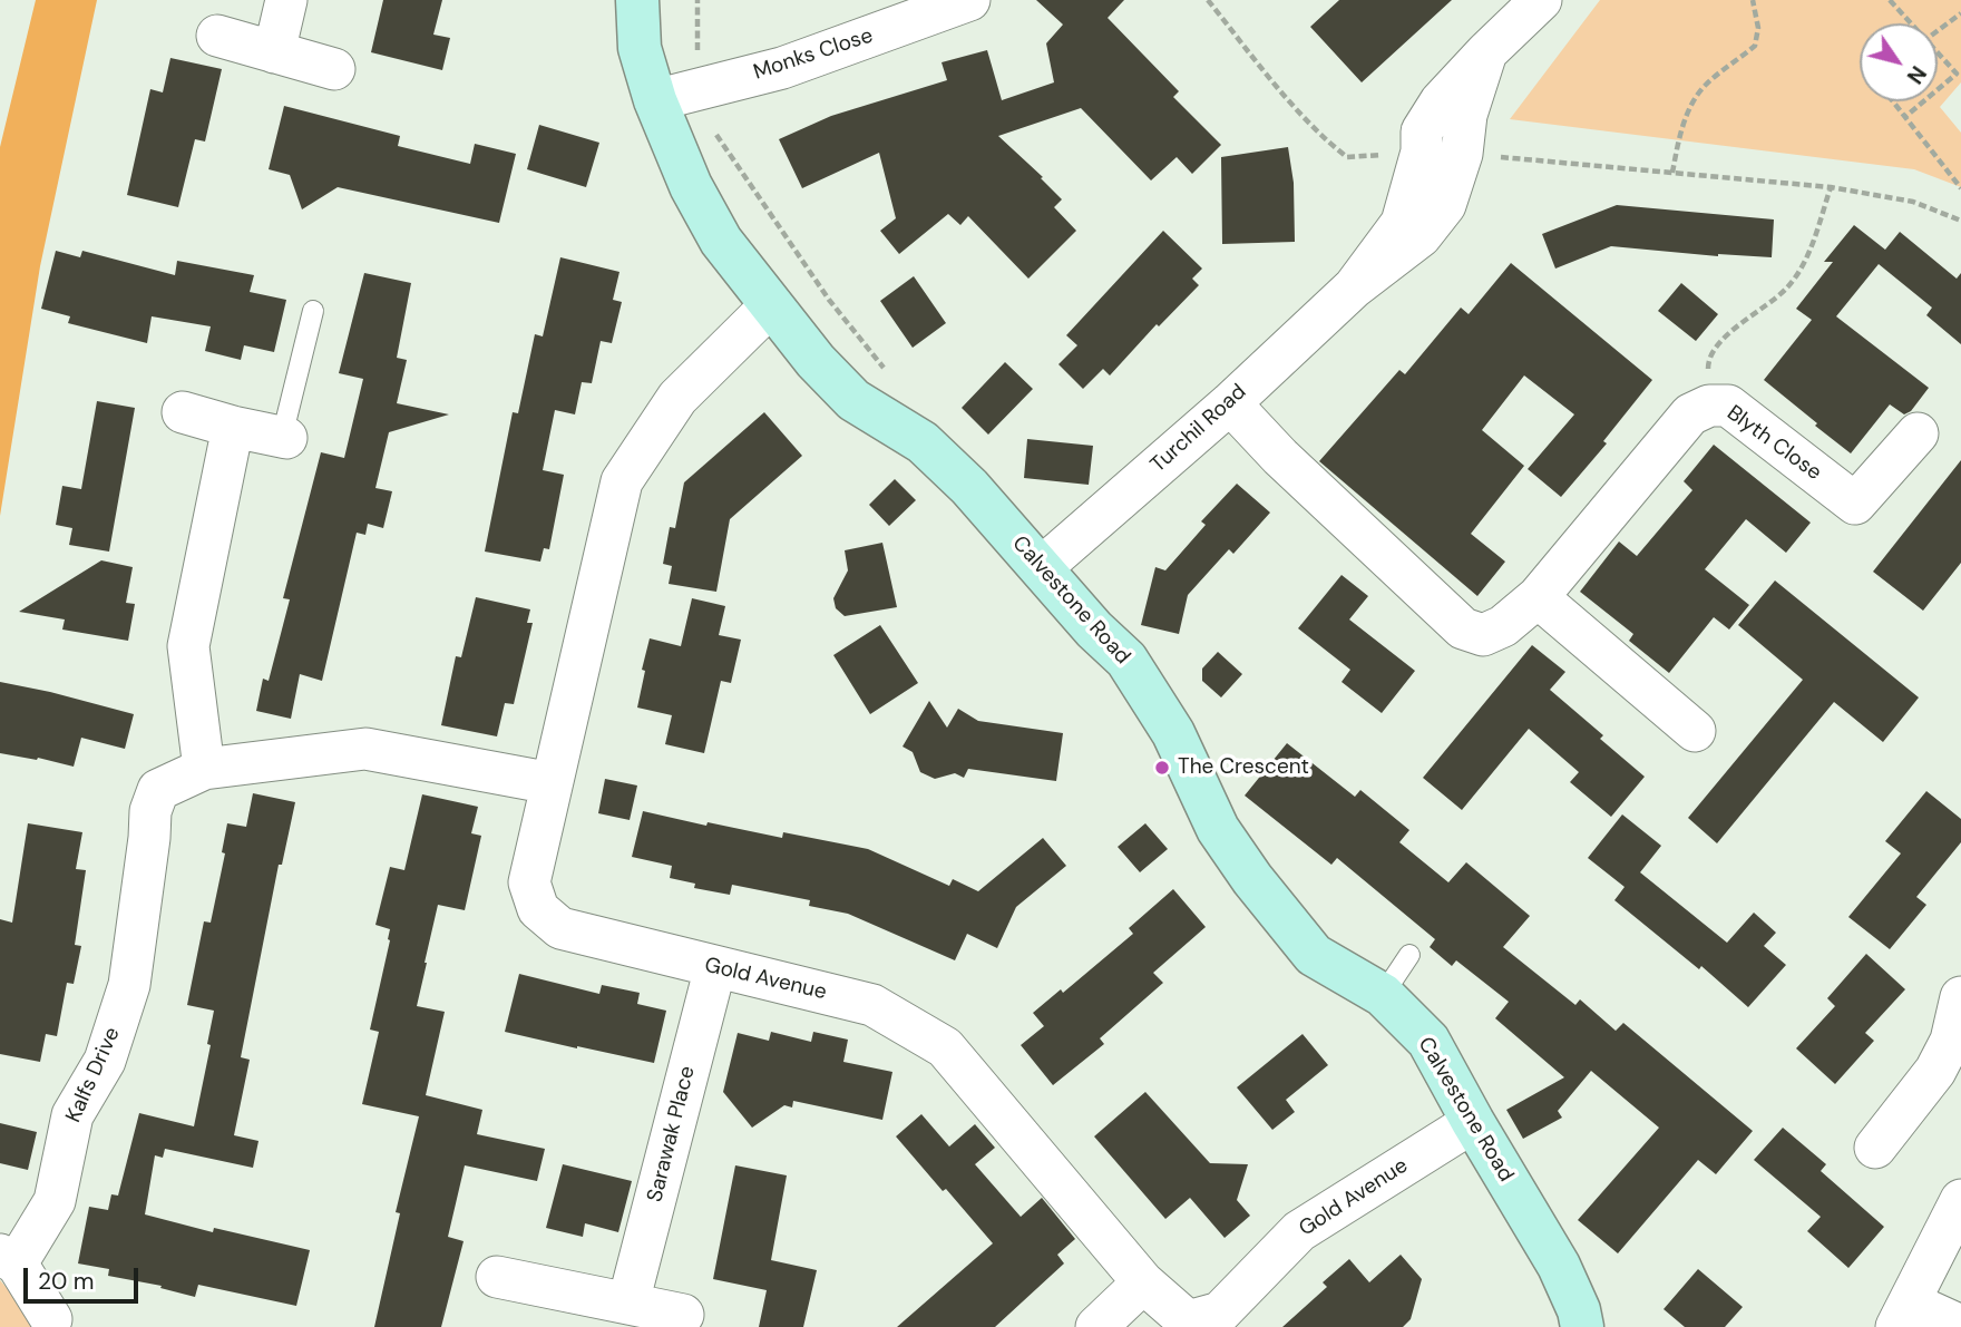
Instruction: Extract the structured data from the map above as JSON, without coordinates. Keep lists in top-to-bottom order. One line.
{"streets":{"street":["Monks Close","Turchil Road","Blyth Close","Calvestone Road","Gold Avenue","Kalfs Drive","Sarawak Place"]},"crossings":[["Monks Close","Calvestone Road"],["Turchil Road","Blyth Close"],["Turchil Road","Calvestone Road"],["Calvestone Road","Gold Avenue"],["Gold Avenue","Kalfs Drive"],["Gold Avenue","Sarawak Place"]],"places":["The Crescent"],"scale_bar":"20 m","north":"bottom right"}
